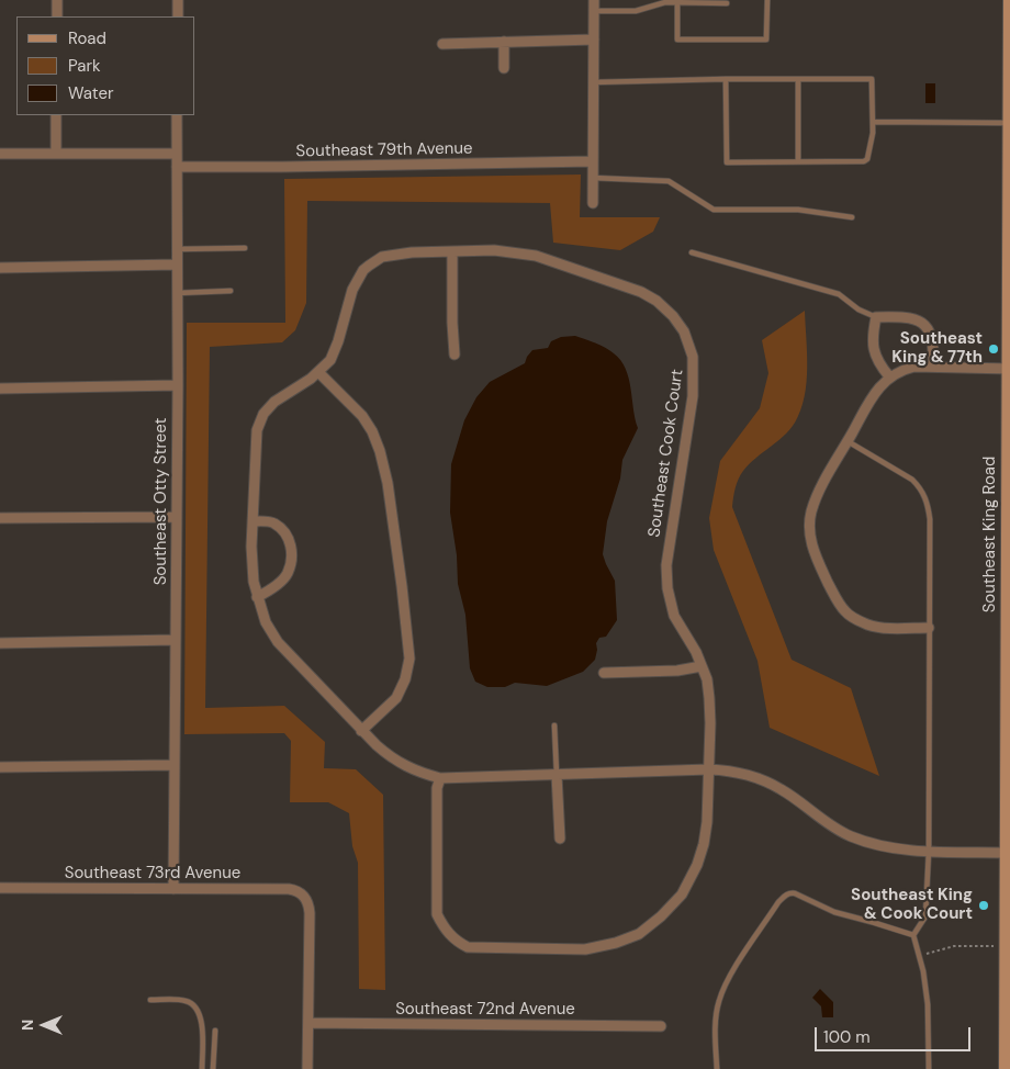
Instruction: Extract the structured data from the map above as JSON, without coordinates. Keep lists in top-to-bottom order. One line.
{"streets":{"main road":["Southeast King Road"],"street":["Southeast 79th Avenue","Southeast Cook Court","Southeast Otty Street","Southeast 73rd Avenue","Southeast 72nd Avenue"]},"crossings":[["Southeast 79th Avenue","Southeast Otty Street"],["Southeast Cook Court","Southeast King Road"],["Southeast Otty Street","Southeast 73rd Avenue"],["Southeast 73rd Avenue","Southeast 72nd Avenue"]],"places":["Southeast King & 77th","Southeast King & Cook Court"],"legend":["Road","Park","Water"],"scale_bar":"100 m","north":"left"}
